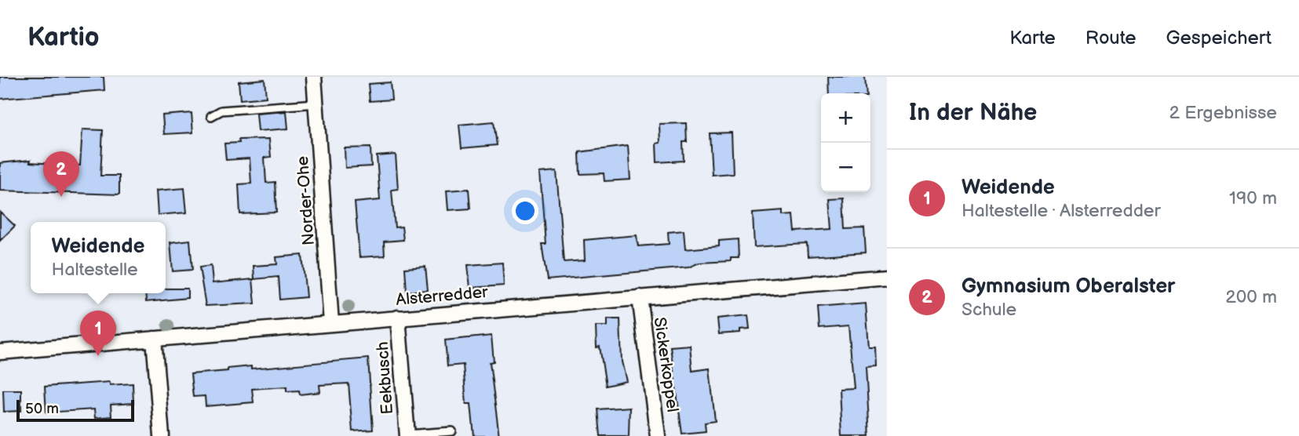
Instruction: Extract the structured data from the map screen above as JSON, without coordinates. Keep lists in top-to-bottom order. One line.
{"streets":{"street":["Norder-Ohe","Alsterredder","Sickerkoppel","Eekbusch"]},"crossings":[["Norder-Ohe","Alsterredder"],["Alsterredder","Sickerkoppel"],["Alsterredder","Eekbusch"]],"scale_bar":"50 m","page":{"header":"Kartio","nav":["Karte","Route","Gespeichert"],"heading":["In der Nähe","2 Ergebnisse"],"map_buttons":["+","−"],"list":[{"mark":"1","name":"Weidende","note":"Haltestelle · Alsterredder","value":"190 m"},{"mark":"2","name":"Gymnasium Oberalster","note":"Schule","value":"200 m"}],"pins":["2","1"],"popup":["Weidende","Haltestelle"],"scale":"50 m"}}
